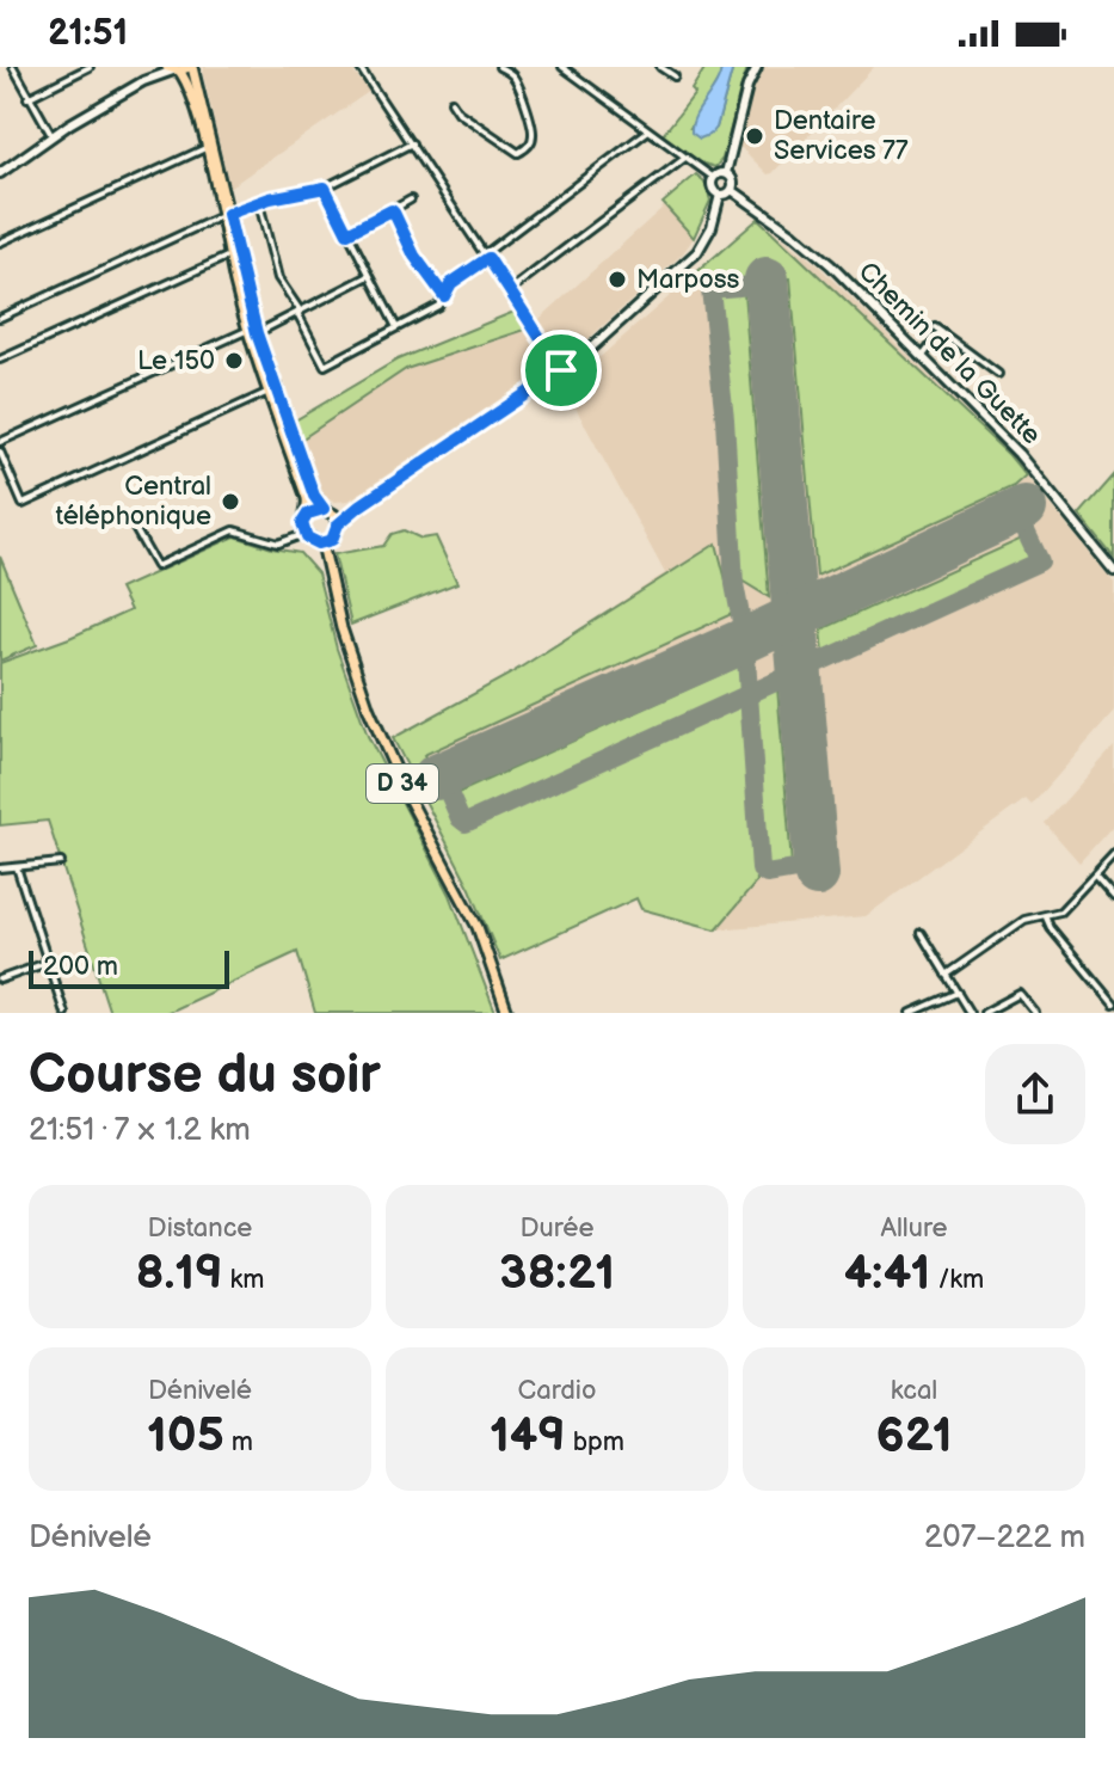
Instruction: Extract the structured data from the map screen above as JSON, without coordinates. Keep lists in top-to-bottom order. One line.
{"streets":{"main road":["D 34"],"street":["Chemin de la Guette"]},"places":["Dentaire Services 77","Marposs","Le 150","Central téléphonique"],"scale_bar":"200 m","page":{"status":"21:51","scale":"200 m","heading":["Course du soir","21:51 · 7 × 1.2 km"],"stats":[["Distance","8.19 km"],["Durée","38:21"],["Allure","4:41 /km"],["Dénivelé","105 m"],["Cardio","149 bpm"],["kcal","621"]],"chart":["Dénivelé","207–222 m"]}}
